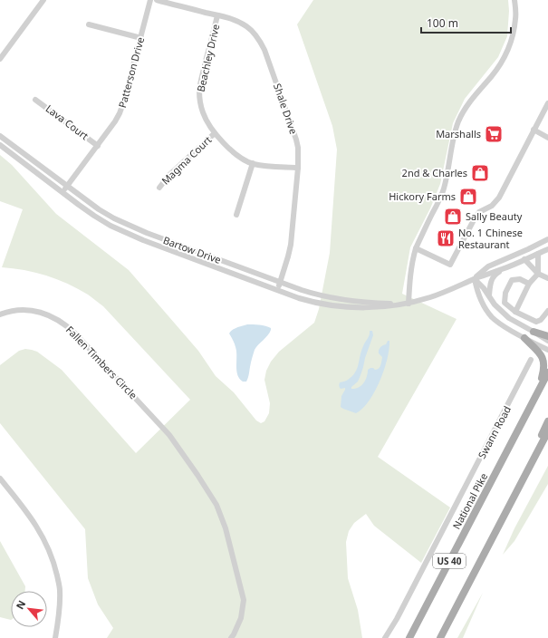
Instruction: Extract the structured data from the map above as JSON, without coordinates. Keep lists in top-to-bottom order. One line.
{"streets":{"main road":["National Pike","US 40"],"street":["Beachley Drive","Patterson Drive","Shale Drive","Lava Court","Magma Court","Bartow Drive","Fallen Timbers Circle","Swann Road"]},"crossings":[["Beachley Drive","Shale Drive"],["Beachley Drive","Magma Court"],["Patterson Drive","Lava Court"],["Patterson Drive","Bartow Drive"],["Shale Drive","Bartow Drive"]],"places":{"supermarket":["Marshalls"],"shop":["2nd & Charles","Hickory Farms","Sally Beauty"],"restaurant":["No. 1 Chinese Restaurant"]},"scale_bar":"100 m","north":"top left"}
